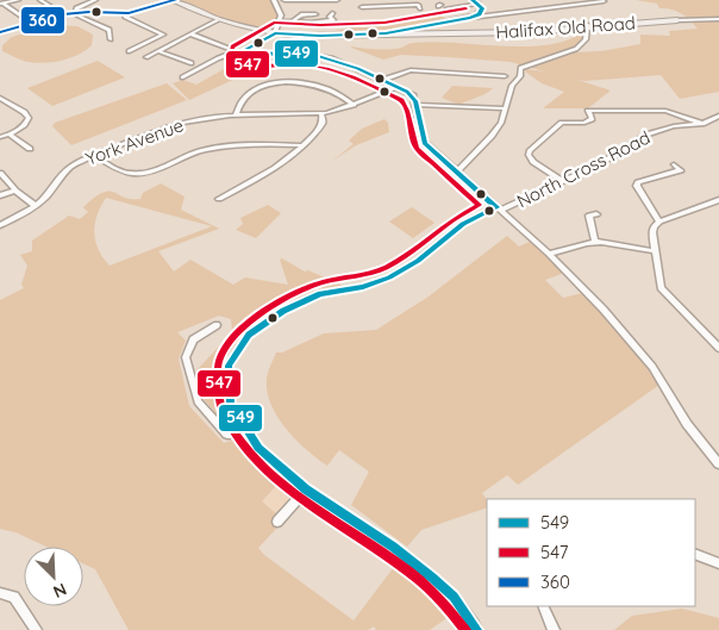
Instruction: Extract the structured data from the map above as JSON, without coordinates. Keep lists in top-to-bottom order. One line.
{"streets":{"street":["Halifax Old Road","York Avenue","North Cross Road"]},"lines":["transit line 549","transit line 360","transit line 547"],"legend":["549","547","360"],"north":"bottom right"}
